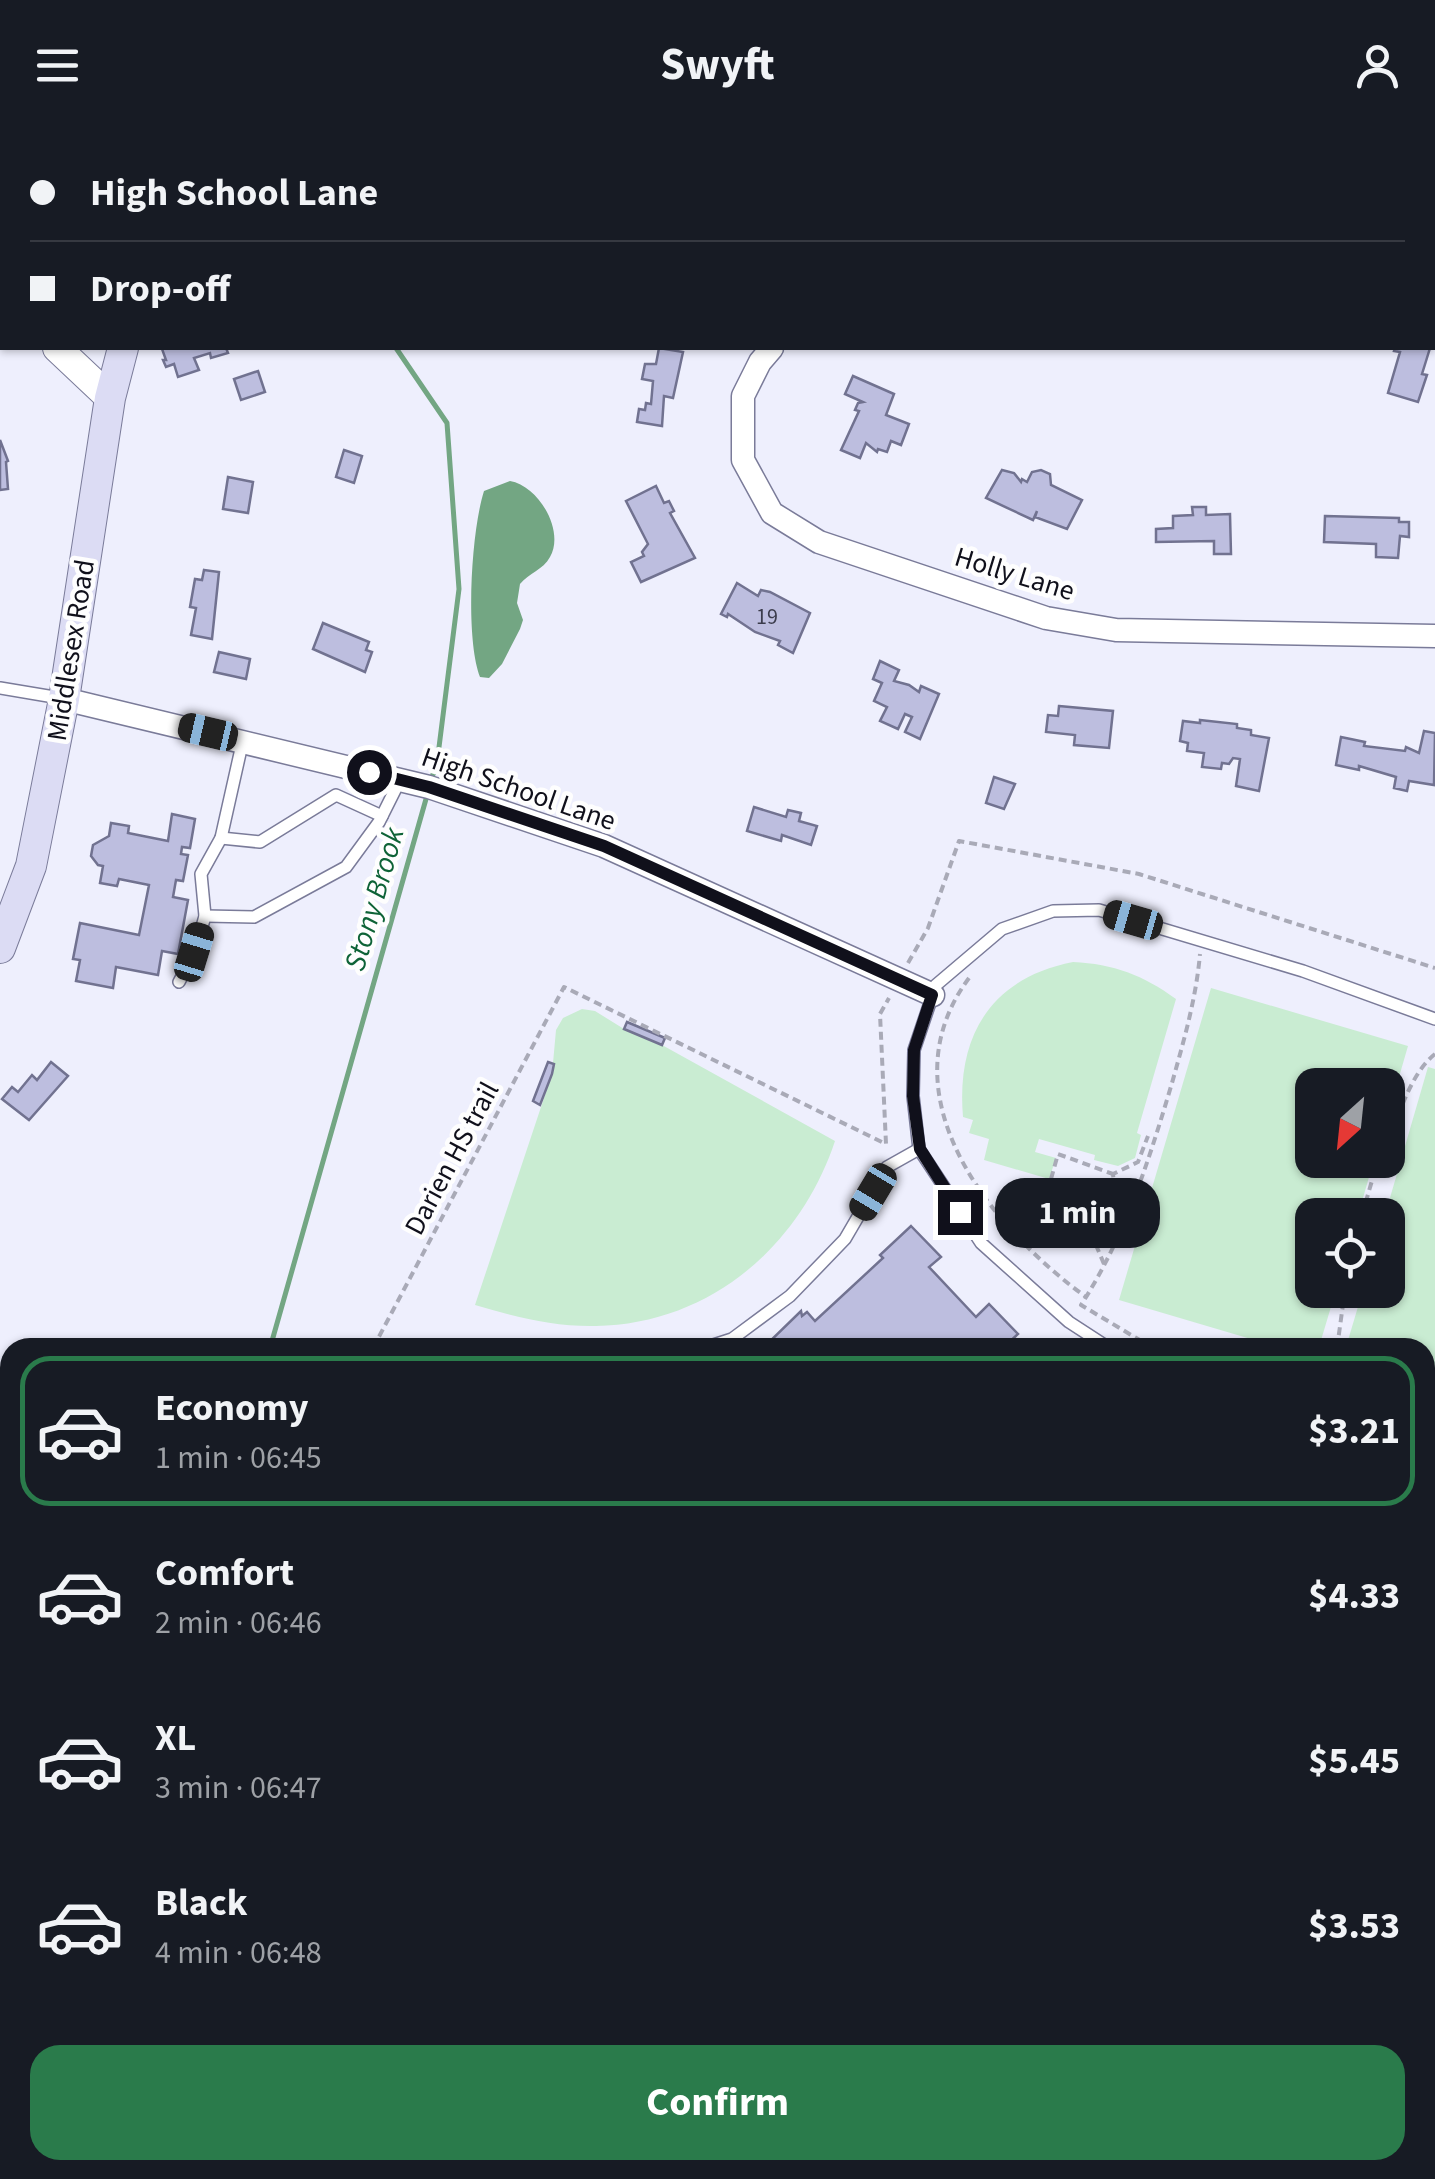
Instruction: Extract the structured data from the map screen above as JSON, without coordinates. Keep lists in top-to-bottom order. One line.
{"streets":{"main road":["Middlesex Road"],"street":["Holly Lane","High School Lane"],"path":["Darien HS trail"]},"crossings":[["Middlesex Road","High School Lane"]],"water":["Stony Brook"],"house_numbers":["19"],"north":"bottom left","page":{"header":"Swyft","banner":["High School Lane","Drop-off"],"bubble":"1 min","list":[{"name":"Economy","note":"1 min · 06:45","value":"$3.21"},{"name":"Comfort","note":"2 min · 06:46","value":"$4.33"},{"name":"XL","note":"3 min · 06:47","value":"$5.45"},{"name":"Black","note":"4 min · 06:48","value":"$3.53"}],"buttons":"Confirm"}}
